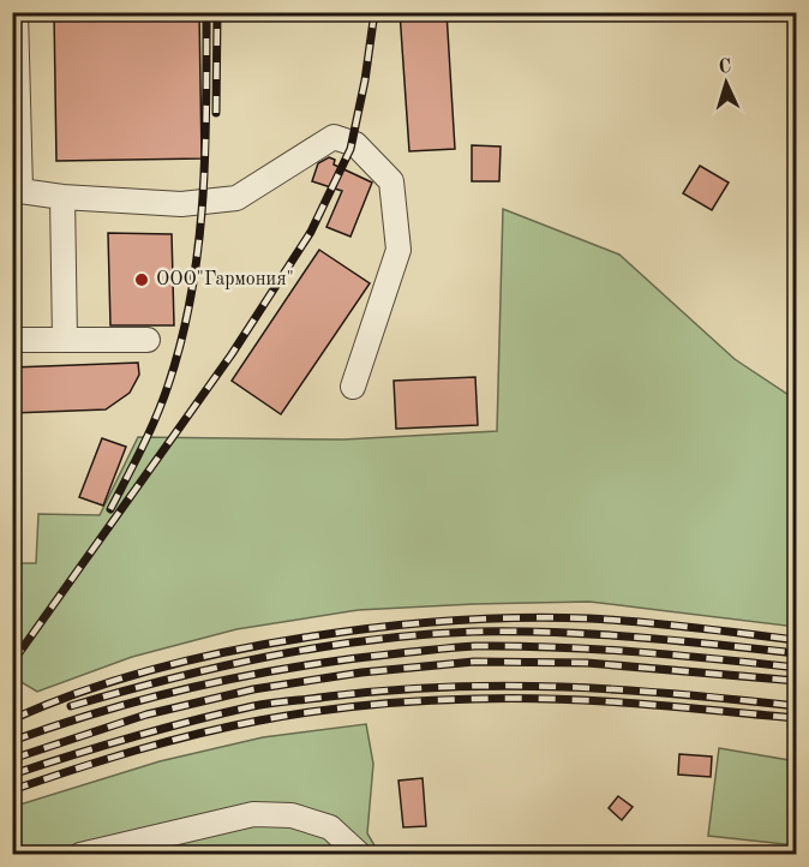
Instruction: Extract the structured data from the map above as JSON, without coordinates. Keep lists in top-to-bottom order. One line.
{"places":["ООО\"Гармония\""],"north":"top"}
